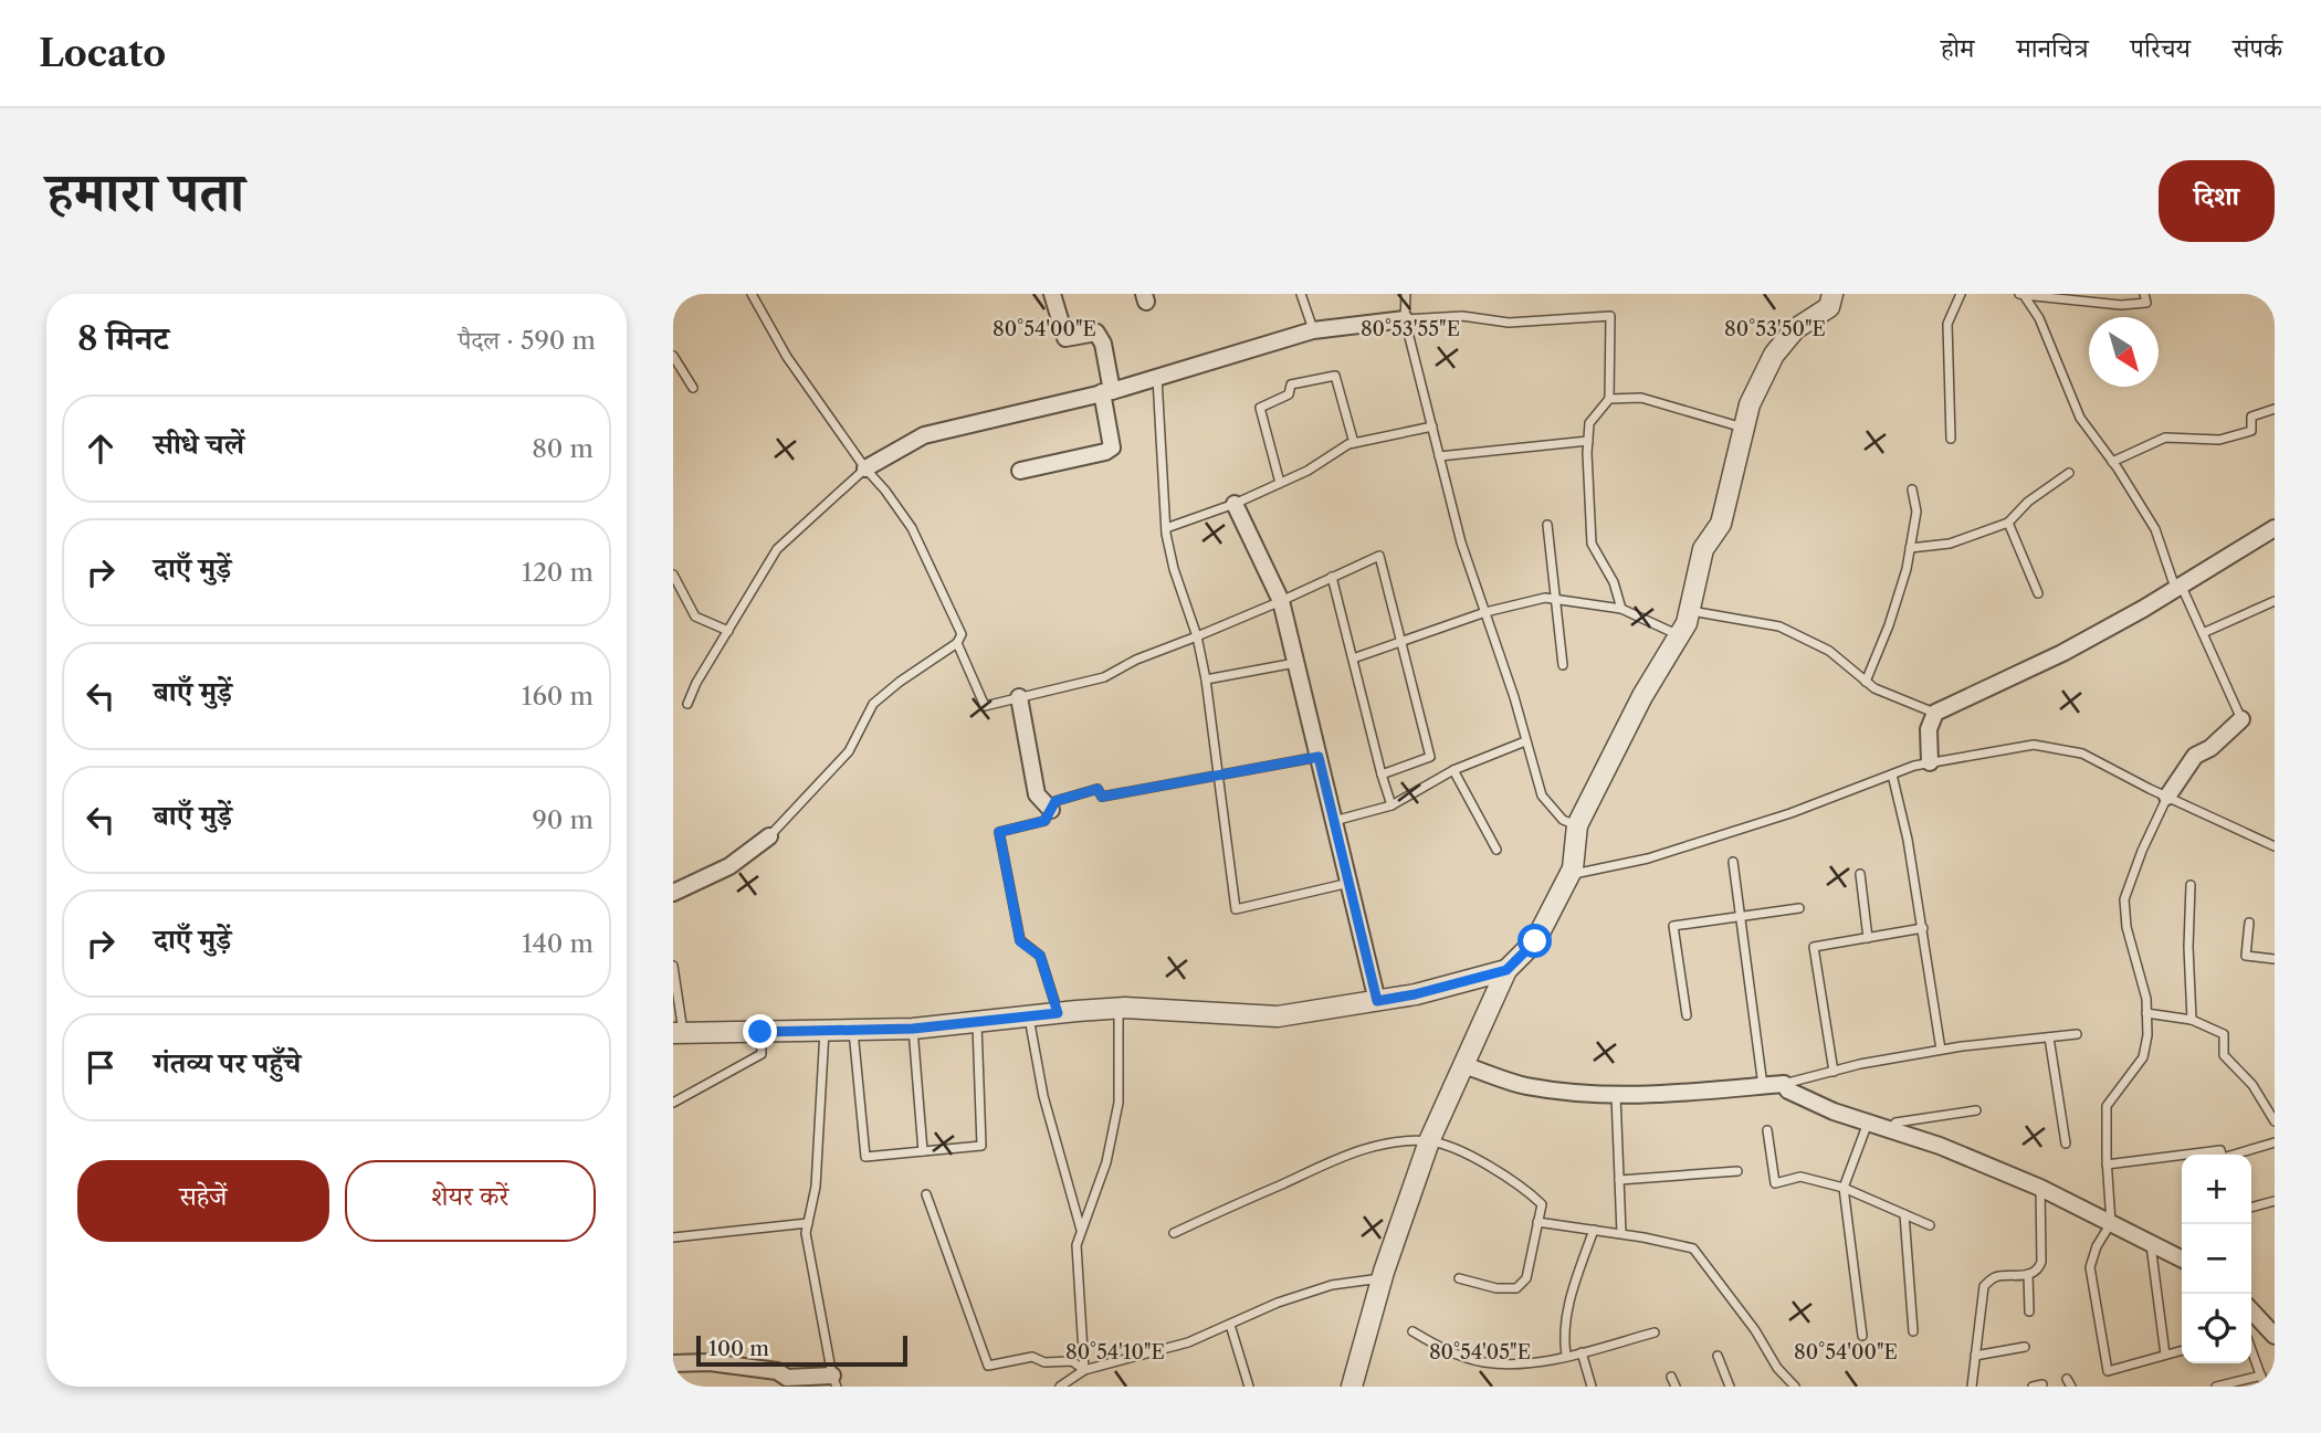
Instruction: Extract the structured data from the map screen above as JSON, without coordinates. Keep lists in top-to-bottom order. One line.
{"scale_bar":"100 m","north":"bottom right","page":{"header":"Locato","nav":["होम","मानचित्र","परिचय","संपर्क"],"title":"हमारा पता","buttons":["दिशा",["सहेजें","शेयर करें"]],"heading":["8 मिनट","पैदल · 590 m"],"list":[["सीधे चलें","80 m"],["दाएँ मुड़ें","120 m"],["बाएँ मुड़ें","160 m"],["बाएँ मुड़ें","90 m"],["दाएँ मुड़ें","140 m"],"गंतव्य पर पहुँचे"],"map_buttons":["+","−"],"scale":"100 m"},"coordinates":["80°53'50\"E","80°54'00\"E","80°53'55\"E","80°54'10\"E","80°54'05\"E"]}
